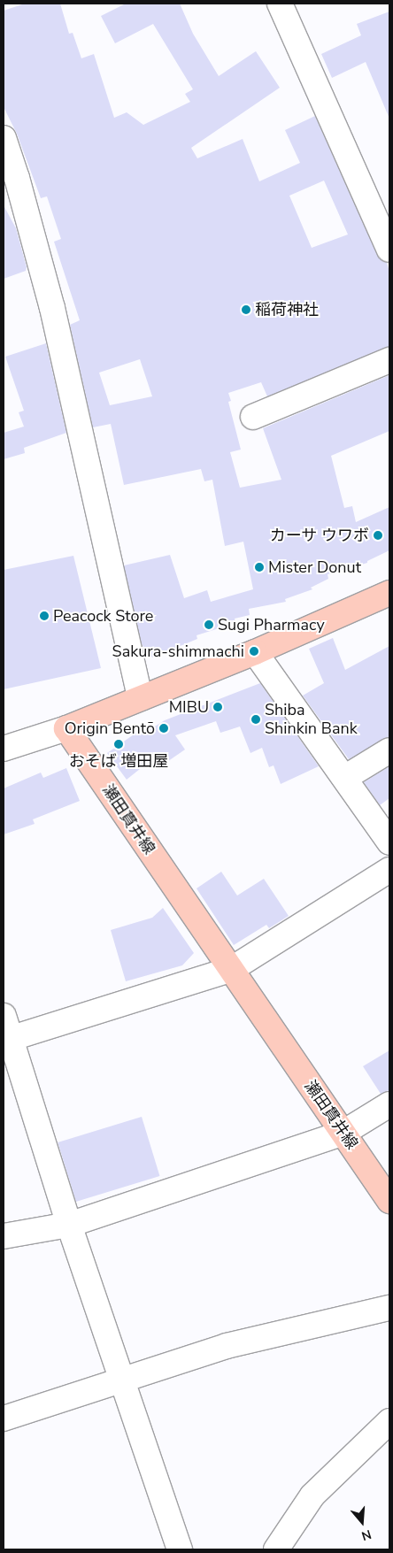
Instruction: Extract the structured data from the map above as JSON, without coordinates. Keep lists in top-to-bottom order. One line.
{"streets":{"main road":["瀬田貫井線"]},"places":["稲荷神社","カーサ ウワボ","Mister Donut","Peacock Store","Sugi Pharmacy","Sakura-shimmachi","MIBU","Shiba Shinkin Bank","Origin Bentō","おそば 増田屋"],"north":"bottom"}
